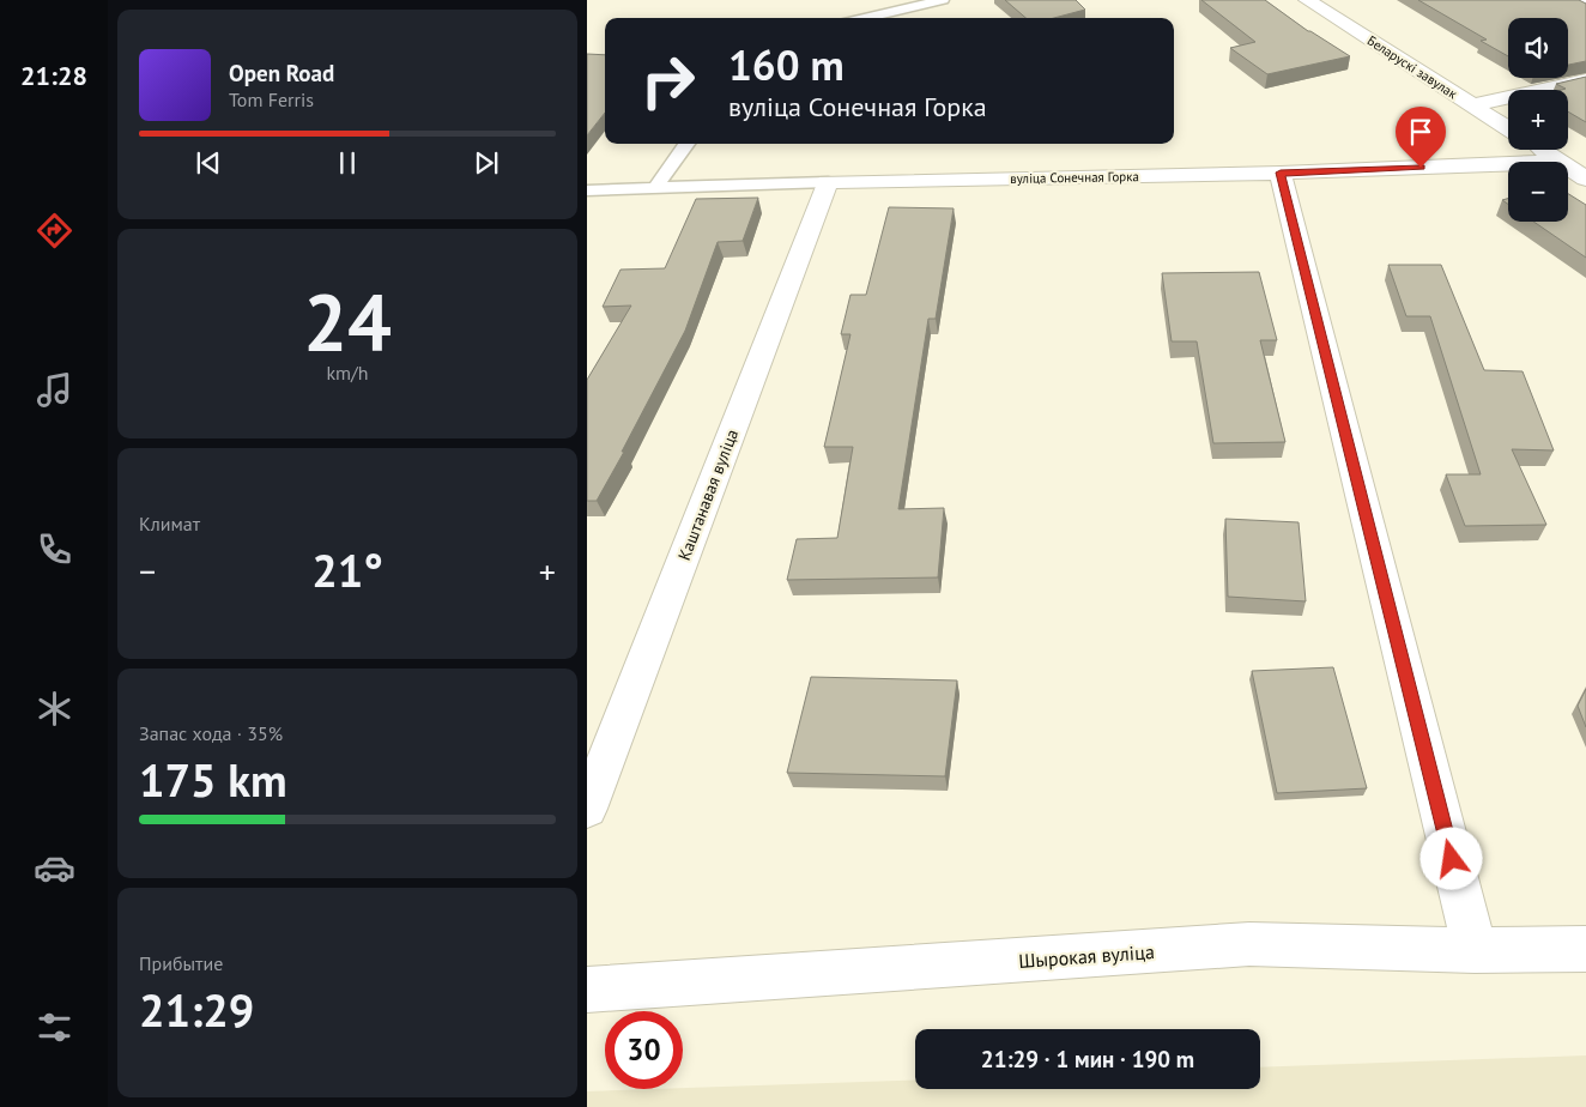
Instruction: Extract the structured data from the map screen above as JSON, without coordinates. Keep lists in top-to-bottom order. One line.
{"streets":{"street":["Беларускі завулак","вуліца Сонечная Горка","Каштанавая вуліца","Шырокая вуліца"]},"crossings":[["вуліца Сонечная Горка","Каштанавая вуліца"]],"page":{"tabs":"21:28","map_buttons":["+","−"],"turn":["160 m","вуліца Сонечная Горка"],"song":["Open Road","Tom Ferris"],"tile":[["24","km/h"],"Климат",["Запас хода · 35%","175 km"],["Прибытие","21:29"]],"heat":["−","21°","+"],"limit":"30","trip":"21:29 · 1 мин · 190 m"}}
